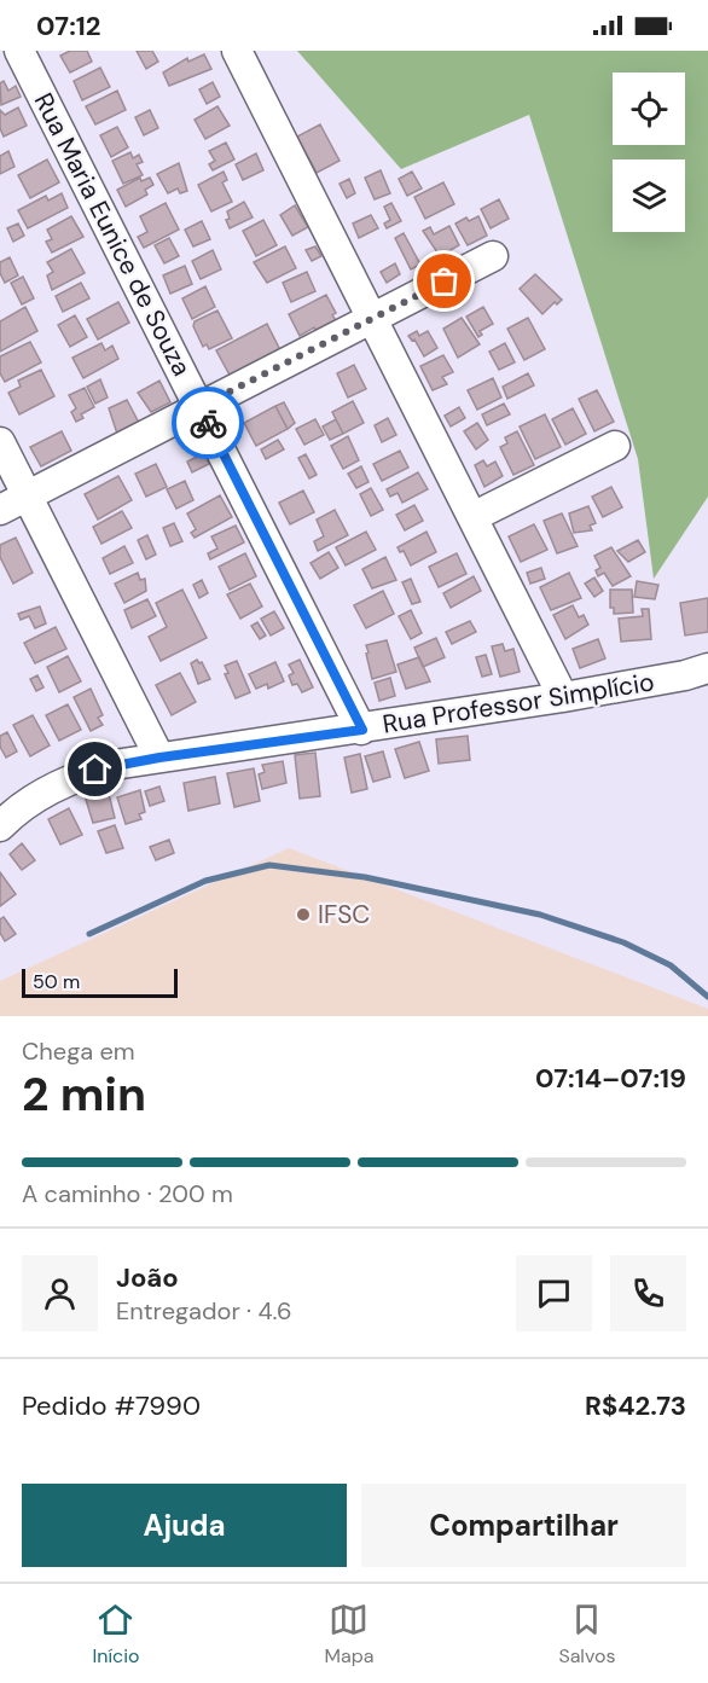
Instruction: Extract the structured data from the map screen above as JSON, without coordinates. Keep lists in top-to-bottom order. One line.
{"streets":{"street":["Rua Maria Eunice de Souza","Rua Professor Simplício"]},"crossings":[["Rua Maria Eunice de Souza","Rua Professor Simplício"]],"places":["IFSC"],"scale_bar":"50 m","page":{"status":"07:12","scale":"50 m","heading":["2 min","Chega em","07:14–07:19"],"panel":["João","Entregador · 4.6","Pedido #7990","R$42.73"],"bar":"A caminho · 200 m","buttons":["Ajuda","Compartilhar"],"tabs":["Início","Mapa","Salvos"]}}
